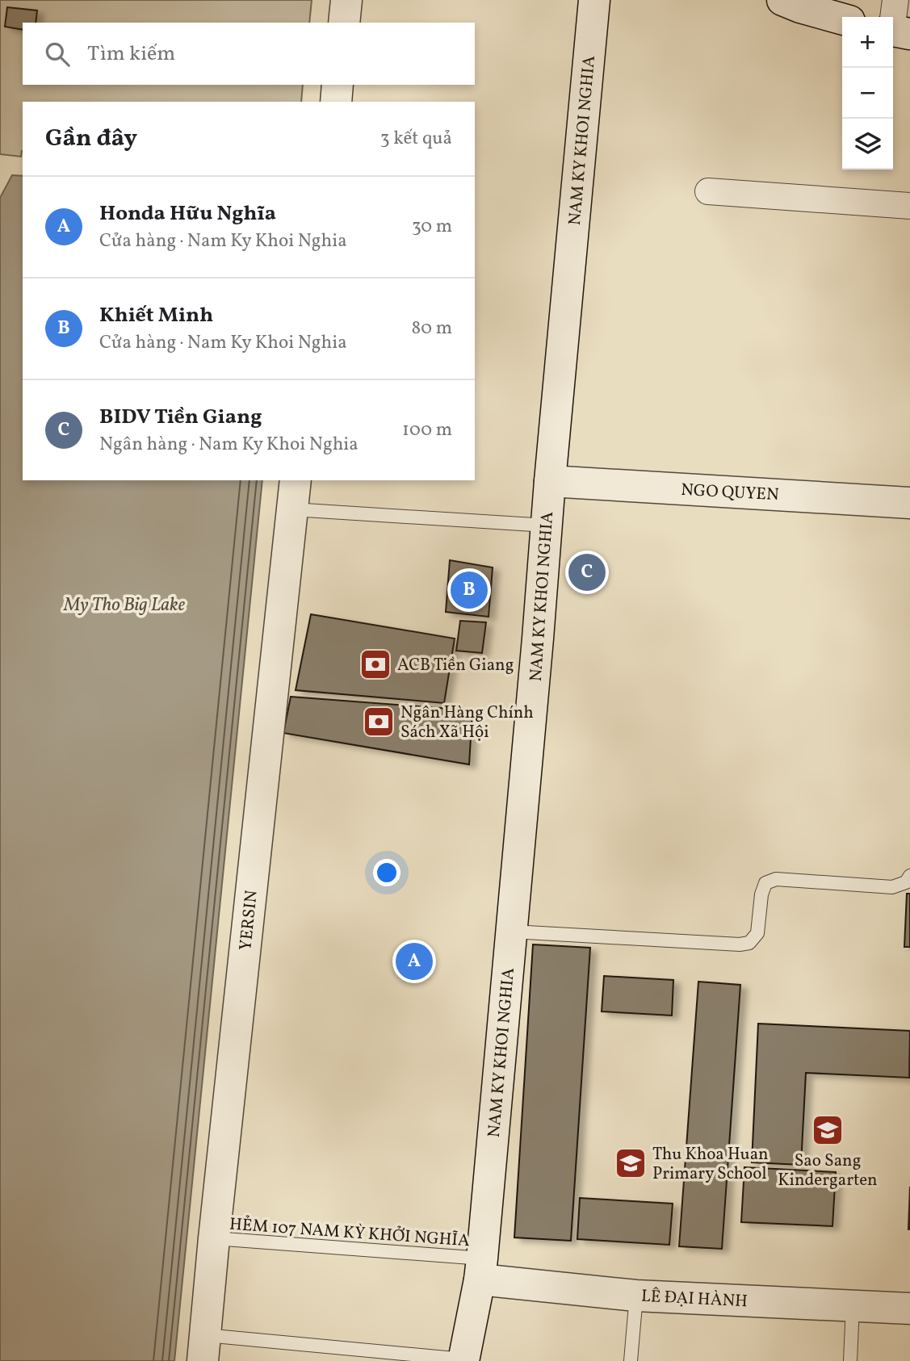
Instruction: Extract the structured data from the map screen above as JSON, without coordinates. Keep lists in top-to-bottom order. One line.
{"streets":{"street":["NAM KY KHOI NGHIA","NGO QUYEN","YERSIN","LÊ ĐẠI HÀNH"],"lane":["HẺM 107 NAM KỲ KHỞI NGHĨA"]},"crossings":[["NAM KY KHOI NGHIA","NGO QUYEN"],["NAM KY KHOI NGHIA","HẺM 107 NAM KỲ KHỞI NGHĨA"],["NAM KY KHOI NGHIA","LÊ ĐẠI HÀNH"],["YERSIN","HẺM 107 NAM KỲ KHỞI NGHĨA"],["HẺM 107 NAM KỲ KHỞI NGHĨA","LÊ ĐẠI HÀNH"]],"water":["My Tho Big Lake"],"places":{"bank":["ACB Tiền Giang","Ngân Hàng Chính Sách Xã Hội"],"school or university":["Sao Sang Kindergarten","Thu Khoa Huan Primary School"]},"page":{"map_buttons":["+","−"],"search":"Tìm kiếm","heading":["Gần đây","3 kết quả"],"list":[{"mark":"A","name":"Honda Hữu Nghĩa","note":"Cửa hàng · Nam Ky Khoi Nghia","value":"30 m"},{"mark":"B","name":"Khiết Minh","note":"Cửa hàng · Nam Ky Khoi Nghia","value":"80 m"},{"mark":"C","name":"BIDV Tiền Giang","note":"Ngân hàng · Nam Ky Khoi Nghia","value":"100 m"}],"pins":["C","B","A"]}}
